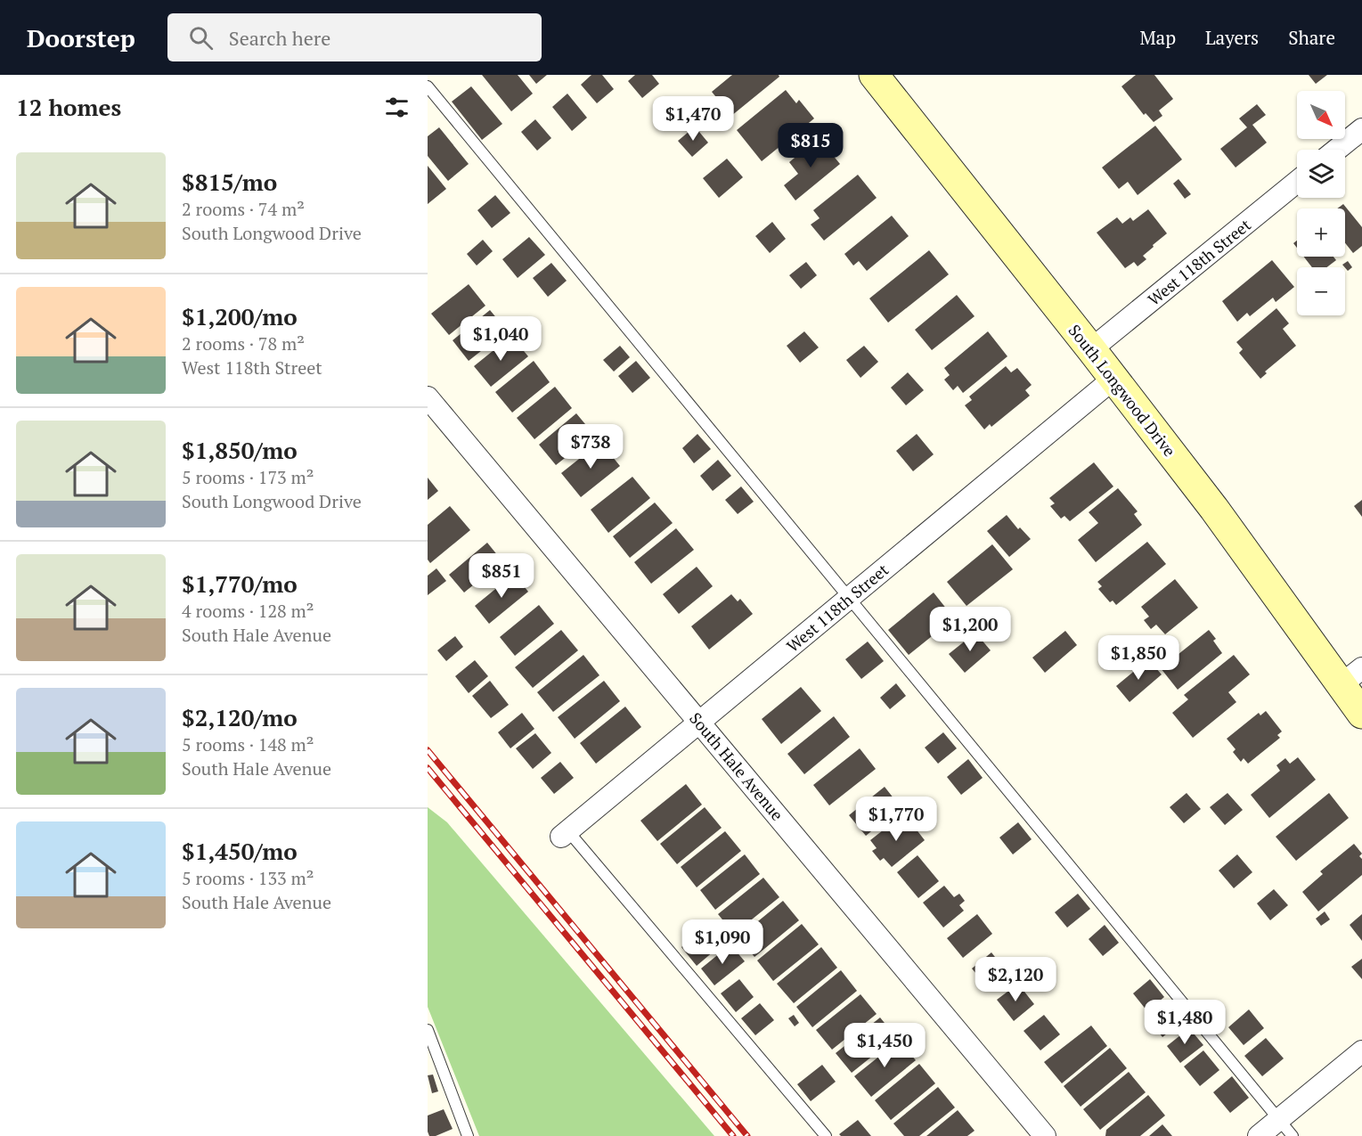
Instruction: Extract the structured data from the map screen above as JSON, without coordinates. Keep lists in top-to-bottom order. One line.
{"streets":{"street":["West 118th Street","South Longwood Drive","South Hale Avenue"]},"crossings":[["West 118th Street","South Longwood Drive"],["West 118th Street","South Hale Avenue"]],"north":"bottom right","page":{"header":"Doorstep","search":"Search here","nav":["Map","Layers","Share"],"heading":"12 homes","map_buttons":["+","−"],"price":["$1,470","$815","$1,040","$738","$851","$1,200","$1,850","$1,770","$1,090","$2,120","$1,480","$1,450"],"list":[{"name":"$815/mo","note":"2 rooms · 74 m² · South Longwood Drive"},{"name":"$1,200/mo","note":"2 rooms · 78 m² · West 118th Street"},{"name":"$1,850/mo","note":"5 rooms · 173 m² · South Longwood Drive"},{"name":"$1,770/mo","note":"4 rooms · 128 m² · South Hale Avenue"},{"name":"$2,120/mo","note":"5 rooms · 148 m² · South Hale Avenue"},{"name":"$1,450/mo","note":"5 rooms · 133 m² · South Hale Avenue"}]}}
